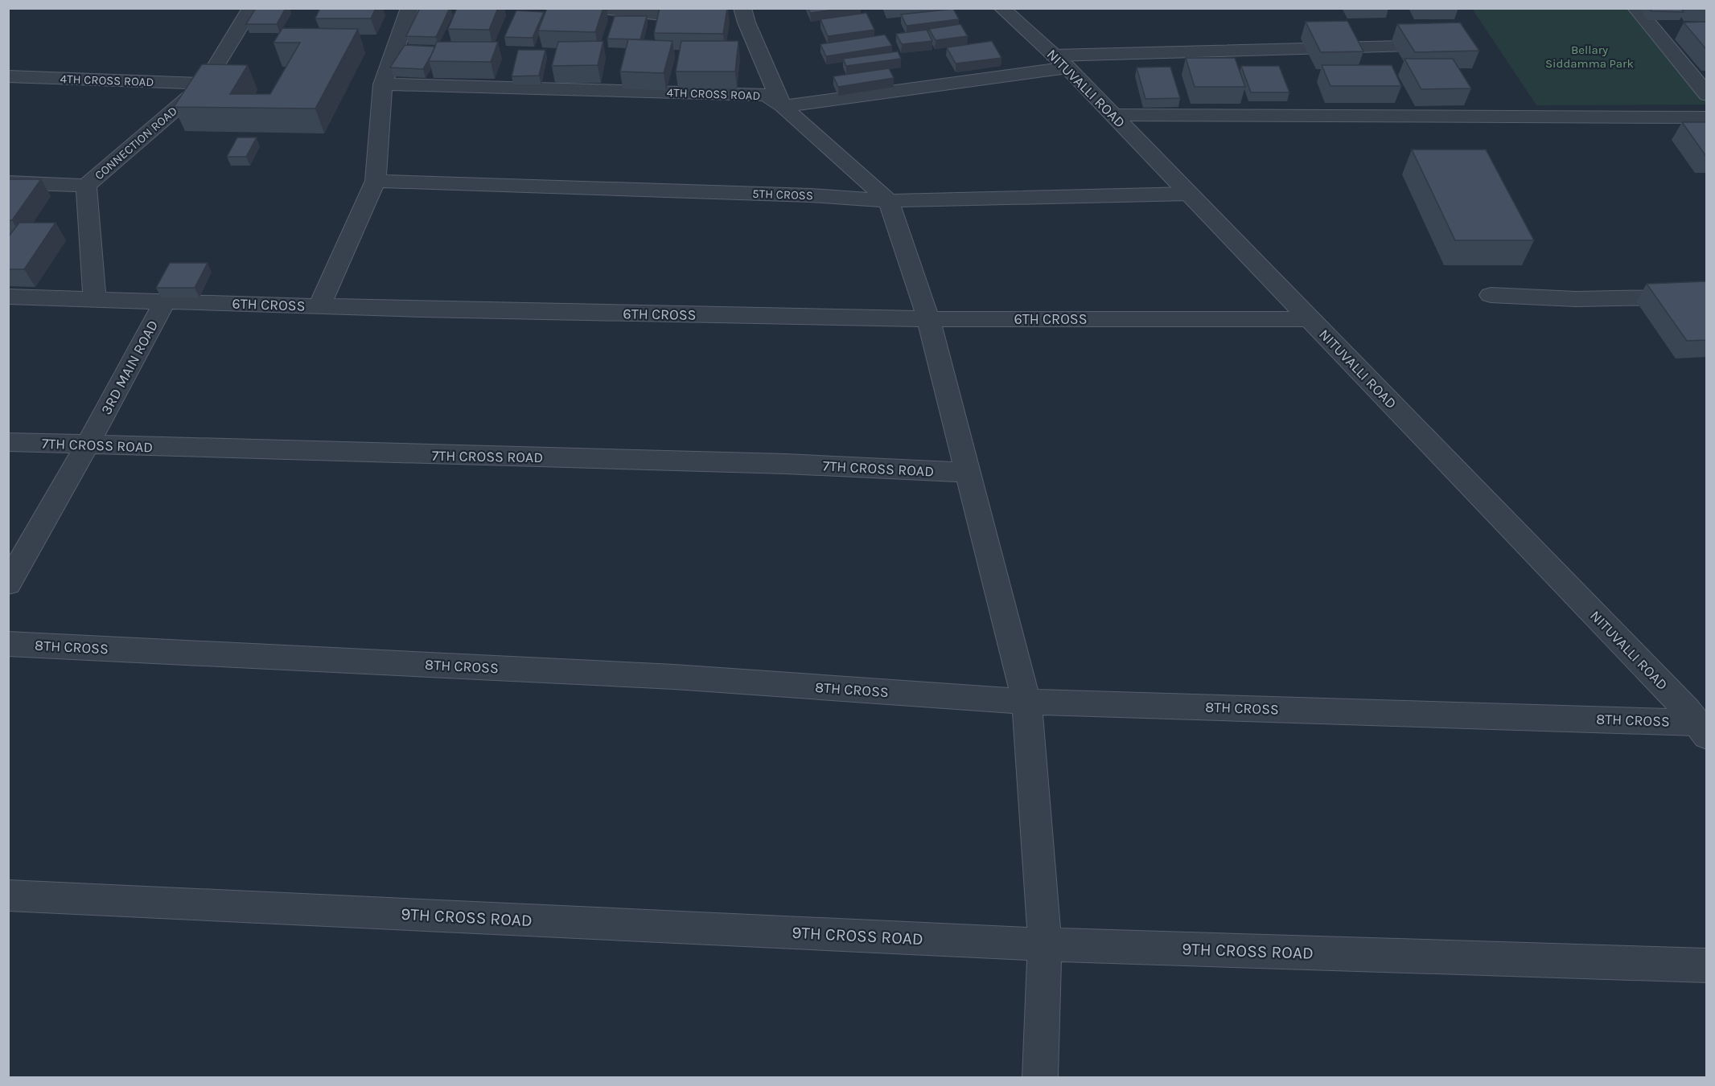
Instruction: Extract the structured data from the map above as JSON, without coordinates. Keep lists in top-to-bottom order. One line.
{"streets":{"street":["4TH CROSS ROAD","NITUVALLI ROAD","CONNECTION ROAD","5TH CROSS","6TH CROSS","3RD MAIN ROAD","7TH CROSS ROAD","8TH CROSS","9TH CROSS ROAD"]},"crossings":[["4TH CROSS ROAD","CONNECTION ROAD"],["NITUVALLI ROAD","5TH CROSS"],["NITUVALLI ROAD","6TH CROSS"],["NITUVALLI ROAD","8TH CROSS"],["CONNECTION ROAD","6TH CROSS"],["6TH CROSS","3RD MAIN ROAD"],["3RD MAIN ROAD","7TH CROSS ROAD"]],"parks":["Bellary Siddamma Park"]}
